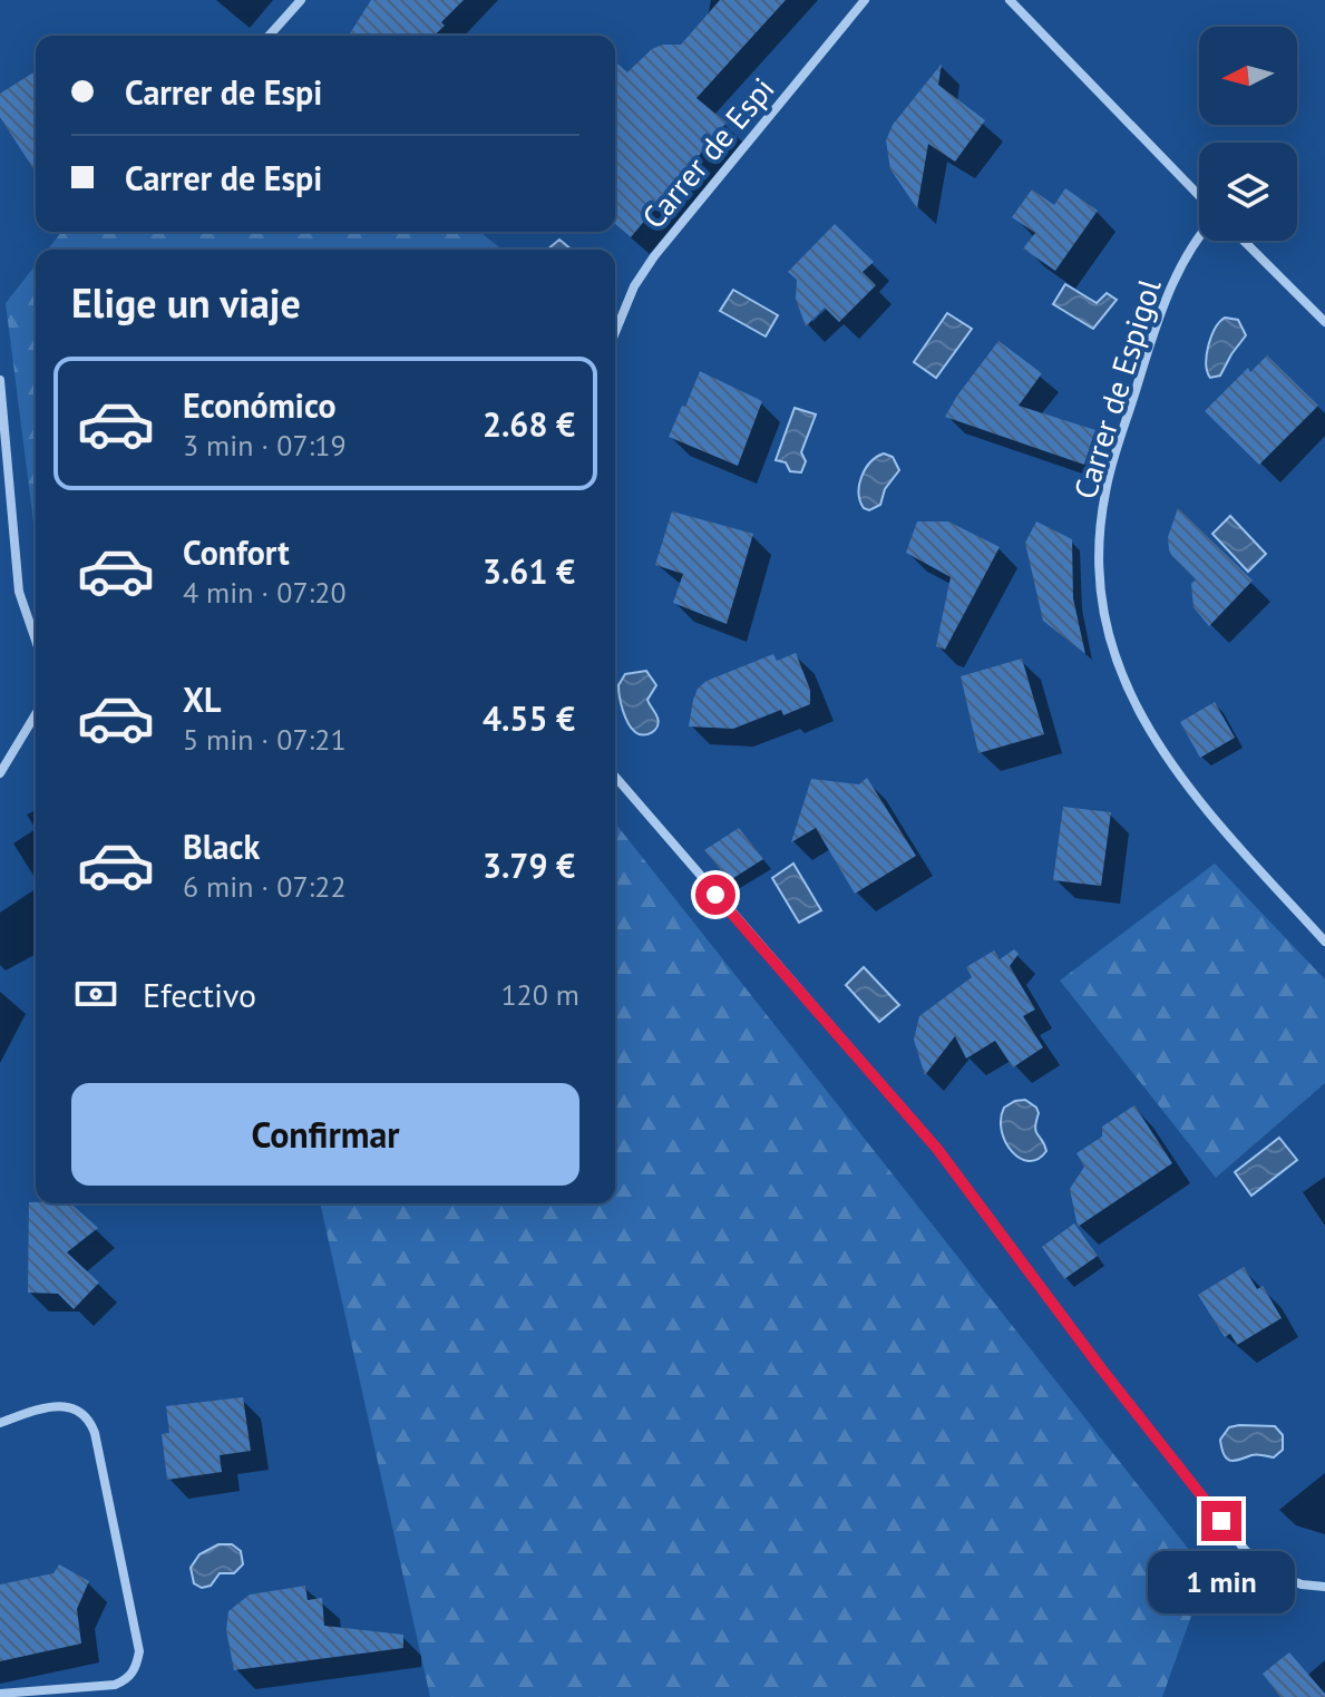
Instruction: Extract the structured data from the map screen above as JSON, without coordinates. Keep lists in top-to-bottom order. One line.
{"streets":{"street":["Carrer de Espi","Carrer de Espigol"]},"north":"left","page":{"banner":["Carrer de Espi","Carrer de Espi"],"heading":"Elige un viaje","list":[{"name":"Económico","note":"3 min · 07:19","value":"2.68 €"},{"name":"Confort","note":"4 min · 07:20","value":"3.61 €"},{"name":"XL","note":"5 min · 07:21","value":"4.55 €"},{"name":"Black","note":"6 min · 07:22","value":"3.79 €"}],"pay":["Efectivo","120 m"],"buttons":"Confirmar","bubble":"1 min"}}
